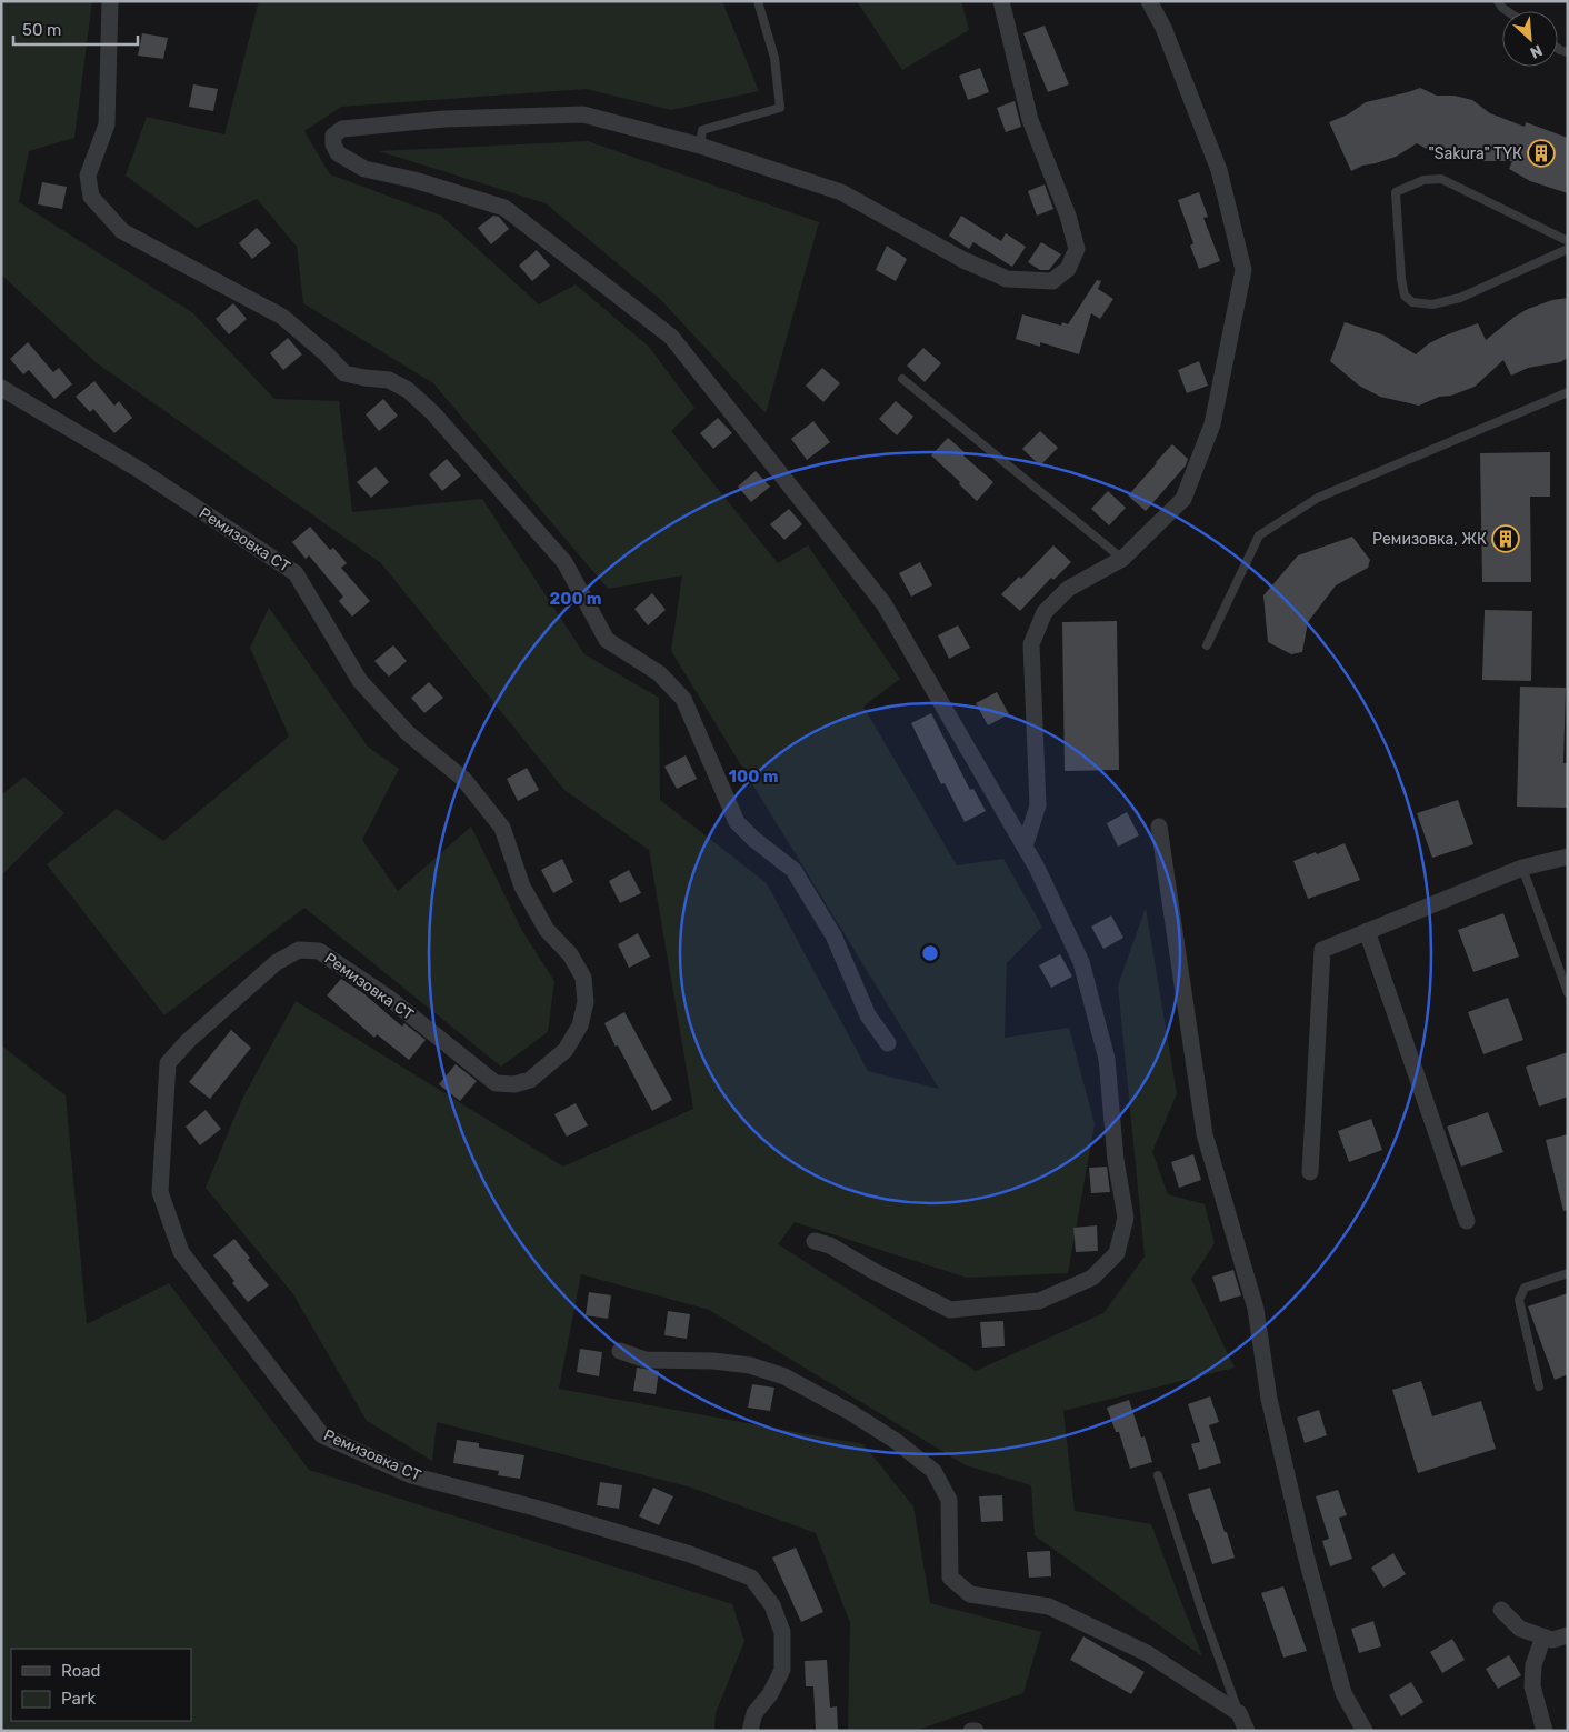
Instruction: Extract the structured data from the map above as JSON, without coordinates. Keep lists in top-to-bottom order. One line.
{"streets":{"street":["Ремизовка СТ"]},"places":{"building":["\"Sakura\" ТҮК","Ремизовка, ЖК"]},"legend":["Road","Park"],"scale_bar":"50 m","north":"bottom right","rings":["200 m","100 m"]}
